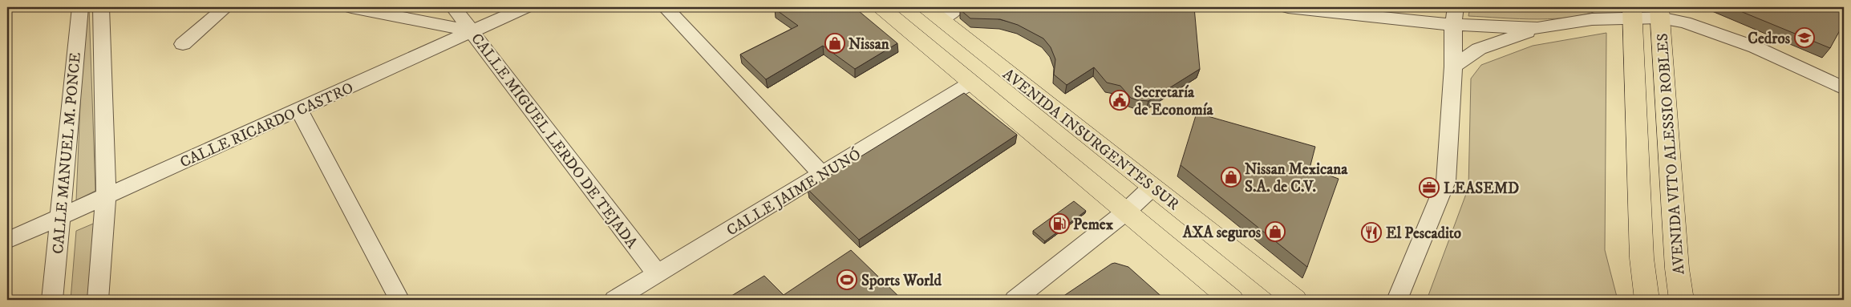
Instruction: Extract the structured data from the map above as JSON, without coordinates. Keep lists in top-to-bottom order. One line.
{"streets":{"main road":["AVENIDA INSURGENTES SUR","AVENIDA VITO ALESSIO ROBLES"],"street":["CALLE RICARDO CASTRO","CALLE MIGUEL LERDO DE TEJADA","CALLE MANUEL M. PONCE","CALLE JAIME NUNÓ"]},"crossings":[["CALLE RICARDO CASTRO","CALLE MIGUEL LERDO DE TEJADA"],["CALLE RICARDO CASTRO","CALLE MANUEL M. PONCE"],["AVENIDA INSURGENTES SUR","CALLE JAIME NUNÓ"],["CALLE MIGUEL LERDO DE TEJADA","CALLE JAIME NUNÓ"]],"places":{"school or university":["Cedros"],"shop":["Nissan","Nissan Mexicana S.A. de C.V.","AXA seguros"],"public building":["Secretaría de Economía"],"office":["LEASEMD"],"fuel station":["Pemex"],"restaurant":["El Pescadito"],"sports":["Sports World"]}}
